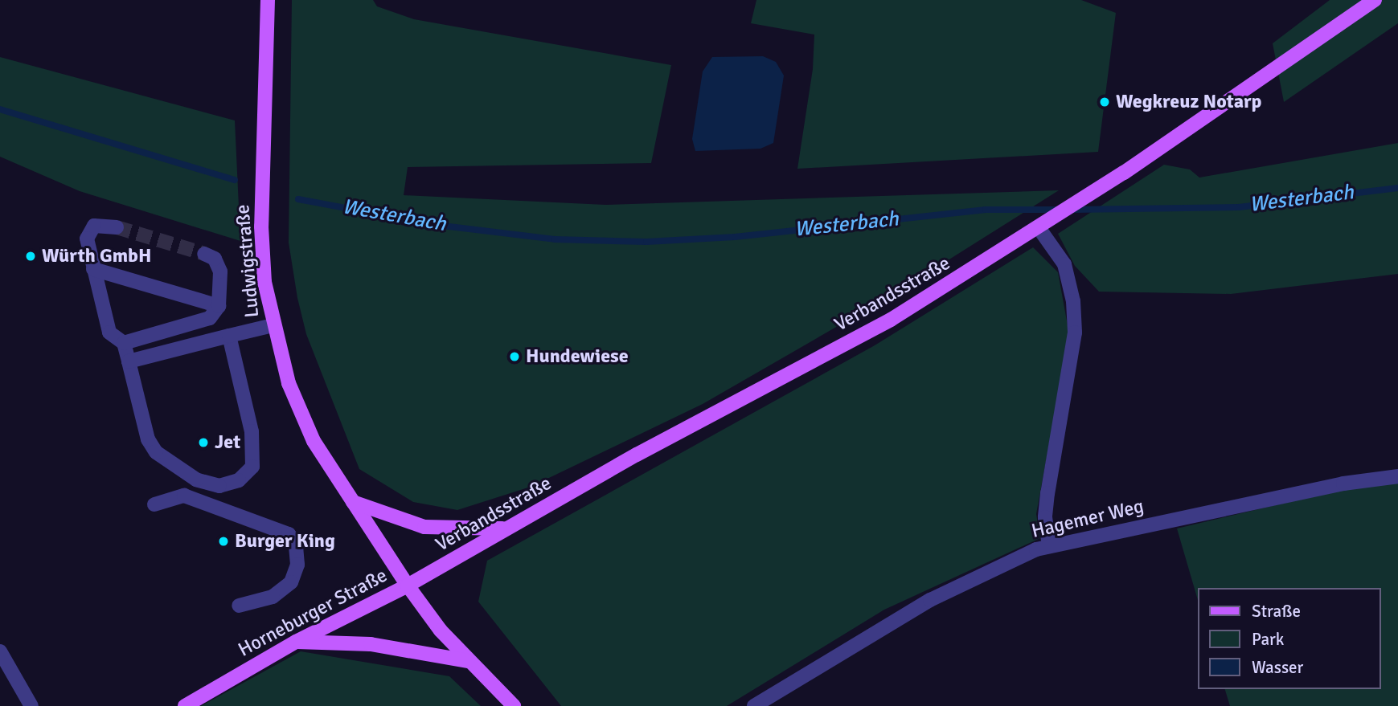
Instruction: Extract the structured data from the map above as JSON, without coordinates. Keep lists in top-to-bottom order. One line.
{"streets":{"main road":["Ludwigstraße","Verbandsstraße","Horneburger Straße"],"street":["Hagemer Weg"]},"crossings":[["Ludwigstraße","Verbandsstraße"],["Ludwigstraße","Horneburger Straße"],["Verbandsstraße","Horneburger Straße"]],"water":["Westerbach"],"places":["Wegkreuz Notarp","Würth GmbH","Hundewiese","Jet","Burger King"],"legend":["Straße","Park","Wasser"]}
